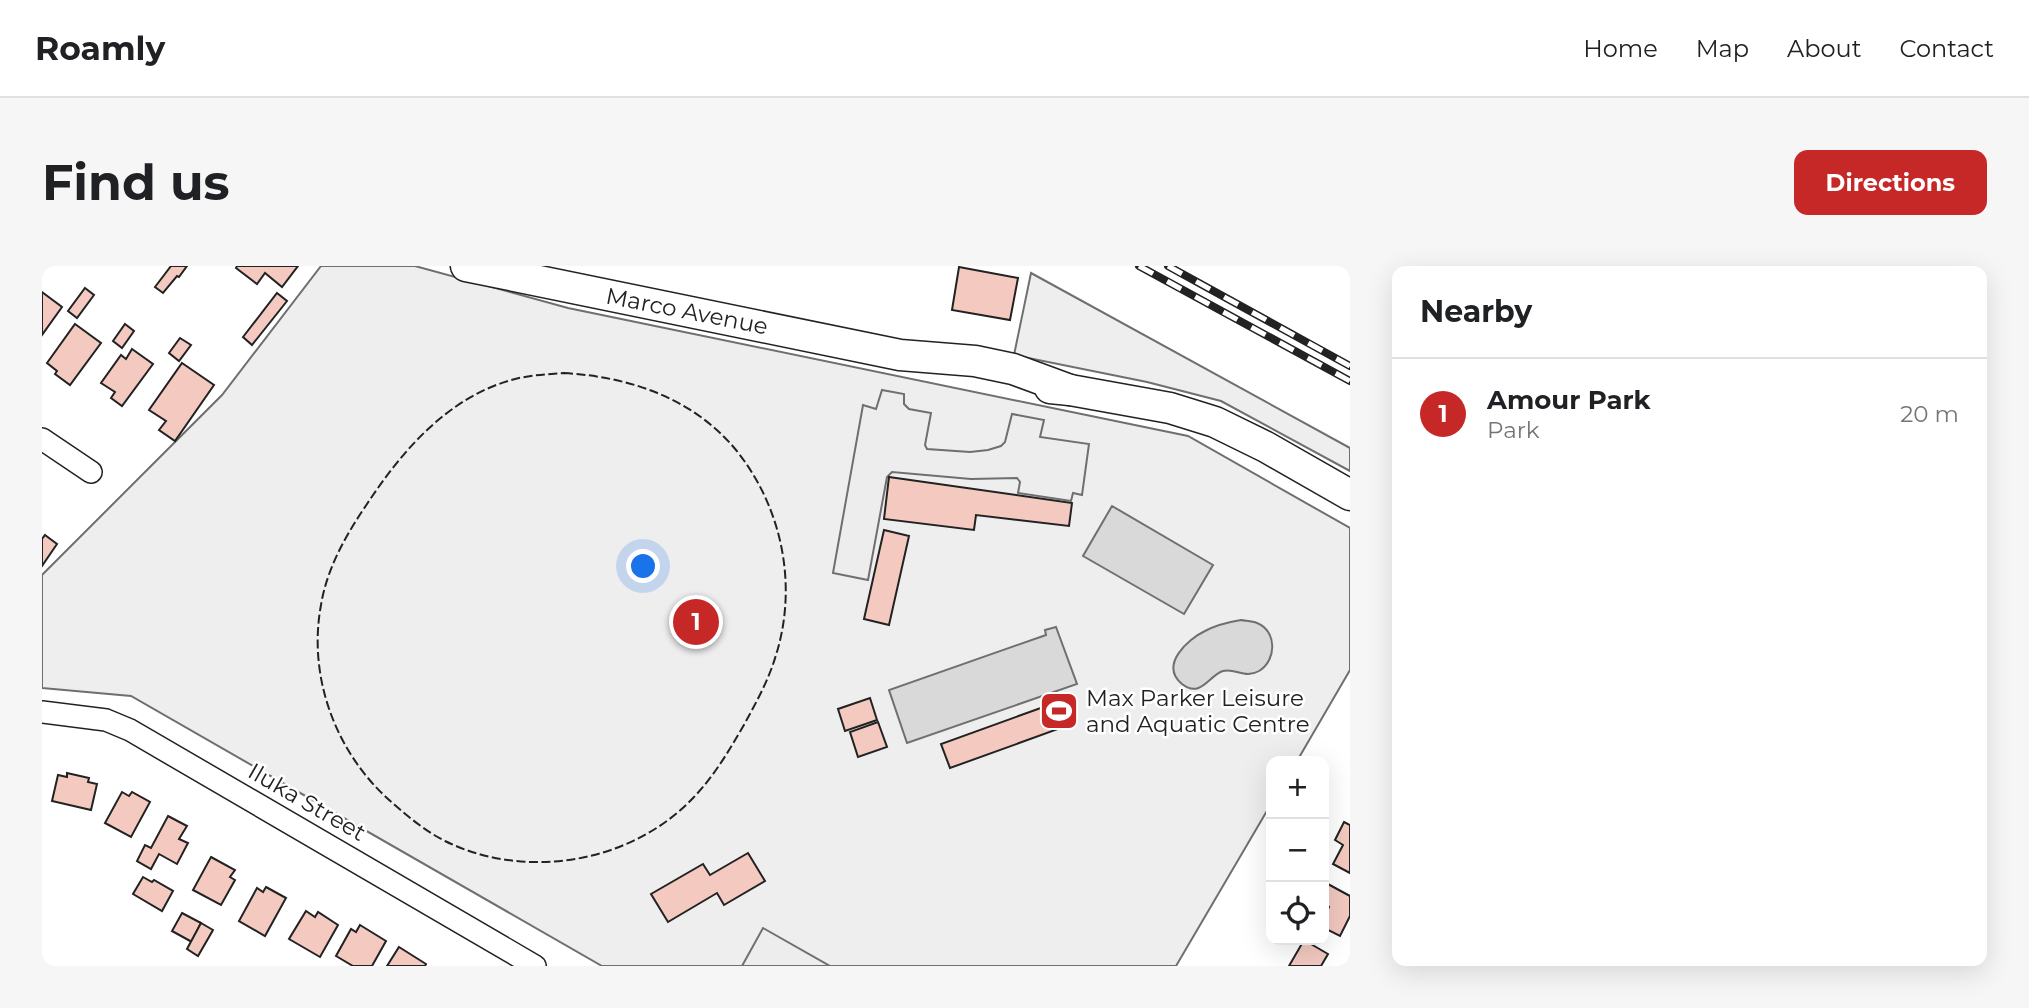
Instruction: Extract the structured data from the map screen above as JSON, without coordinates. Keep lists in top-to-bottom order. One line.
{"streets":{"street":["Marco Avenue","Iluka Street"]},"places":{"sports":["Max Parker Leisure and Aquatic Centre"]},"page":{"header":"Roamly","nav":["Home","Map","About","Contact"],"buttons":"Directions","title":"Find us","heading":"Nearby","list":[{"mark":"1","name":"Amour Park","note":"Park","value":"20 m"}],"pins":"1","map_buttons":["+","−"]}}
